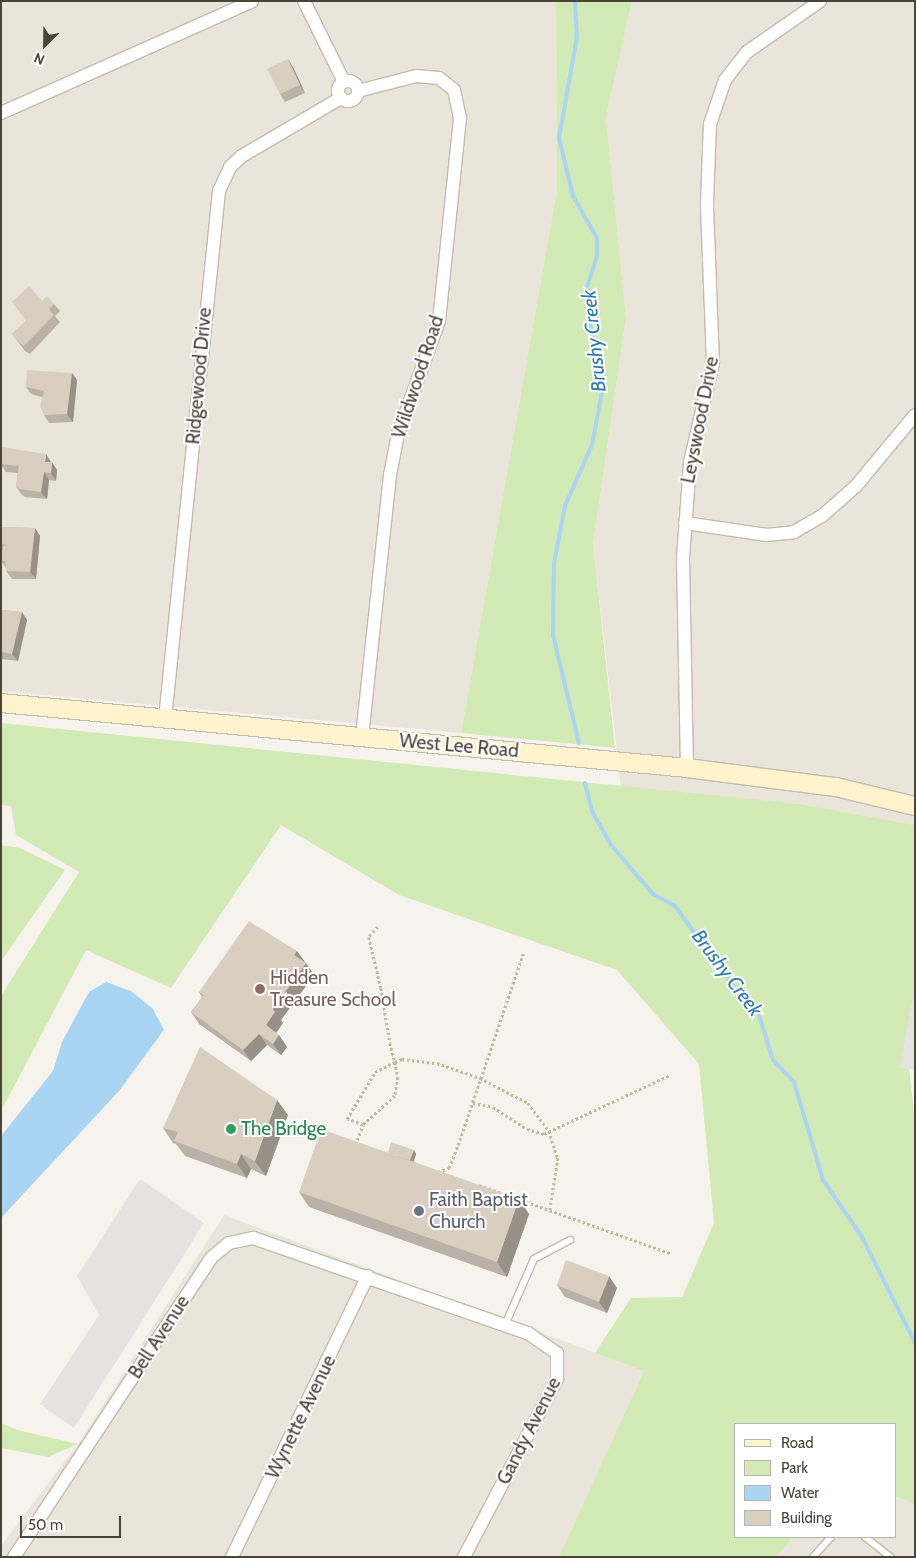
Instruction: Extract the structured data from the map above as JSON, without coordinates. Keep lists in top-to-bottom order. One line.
{"streets":{"street":["Ridgewood Drive","Wildwood Road","Leyswood Drive","West Lee Road","Bell Avenue","Wynette Avenue","Gandy Avenue"]},"crossings":[["Ridgewood Drive","Wildwood Road"],["Ridgewood Drive","West Lee Road"],["Wildwood Road","West Lee Road"],["Leyswood Drive","West Lee Road"],["Bell Avenue","Wynette Avenue"],["Bell Avenue","Gandy Avenue"],["Wynette Avenue","Gandy Avenue"]],"water":["Brushy Creek"],"places":["Hidden Treasure School","The Bridge","Faith Baptist Church"],"legend":["Road","Park","Water","Building"],"scale_bar":"50 m","north":"bottom left"}
